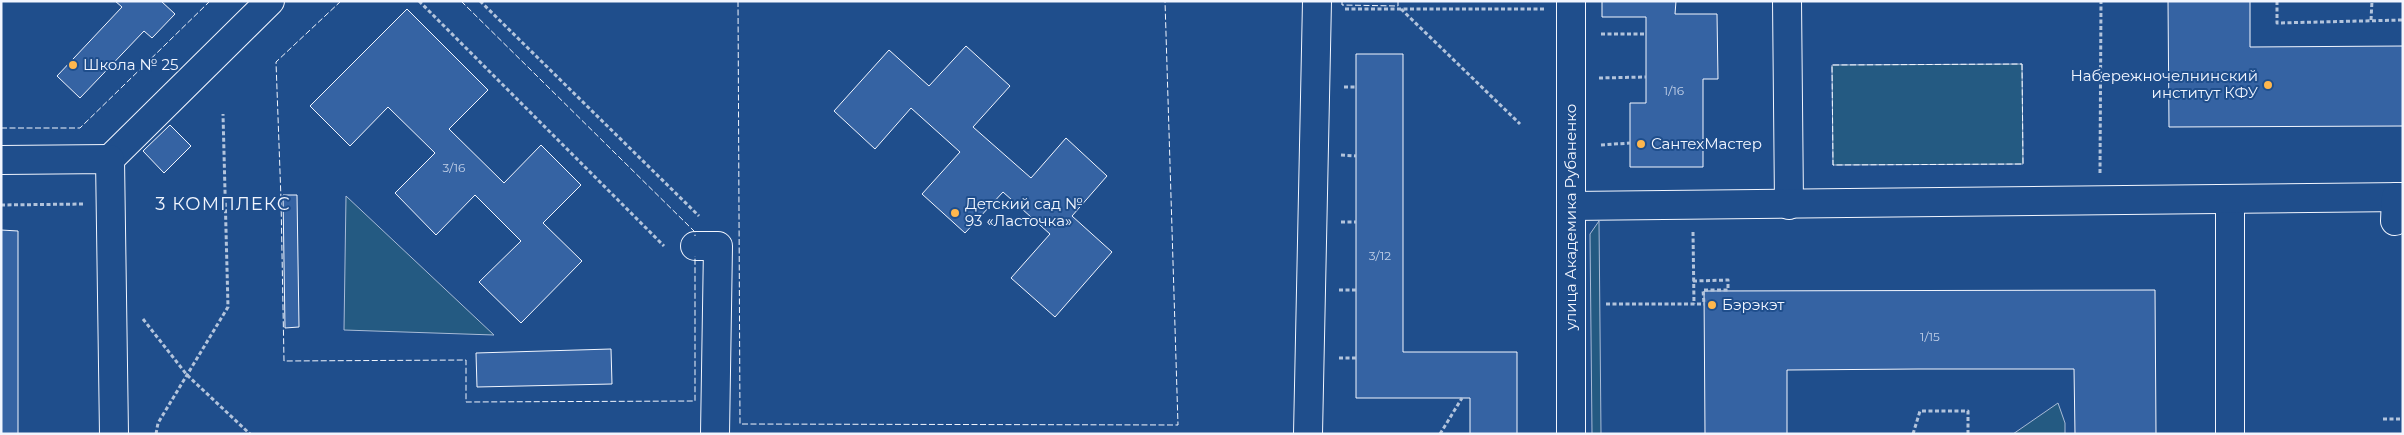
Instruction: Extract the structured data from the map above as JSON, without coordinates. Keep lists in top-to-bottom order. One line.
{"streets":{"street":["улица Академика Рубаненко"]},"districts":["3 КОМПЛЕКС"],"places":["Школа № 25","Набережночелнинский институт КФУ","СантехМастер","Детский сад № 93 «Ласточка»","Бэрэкэт"],"house_numbers":["1/16","3/16","3/12","1/15"]}
